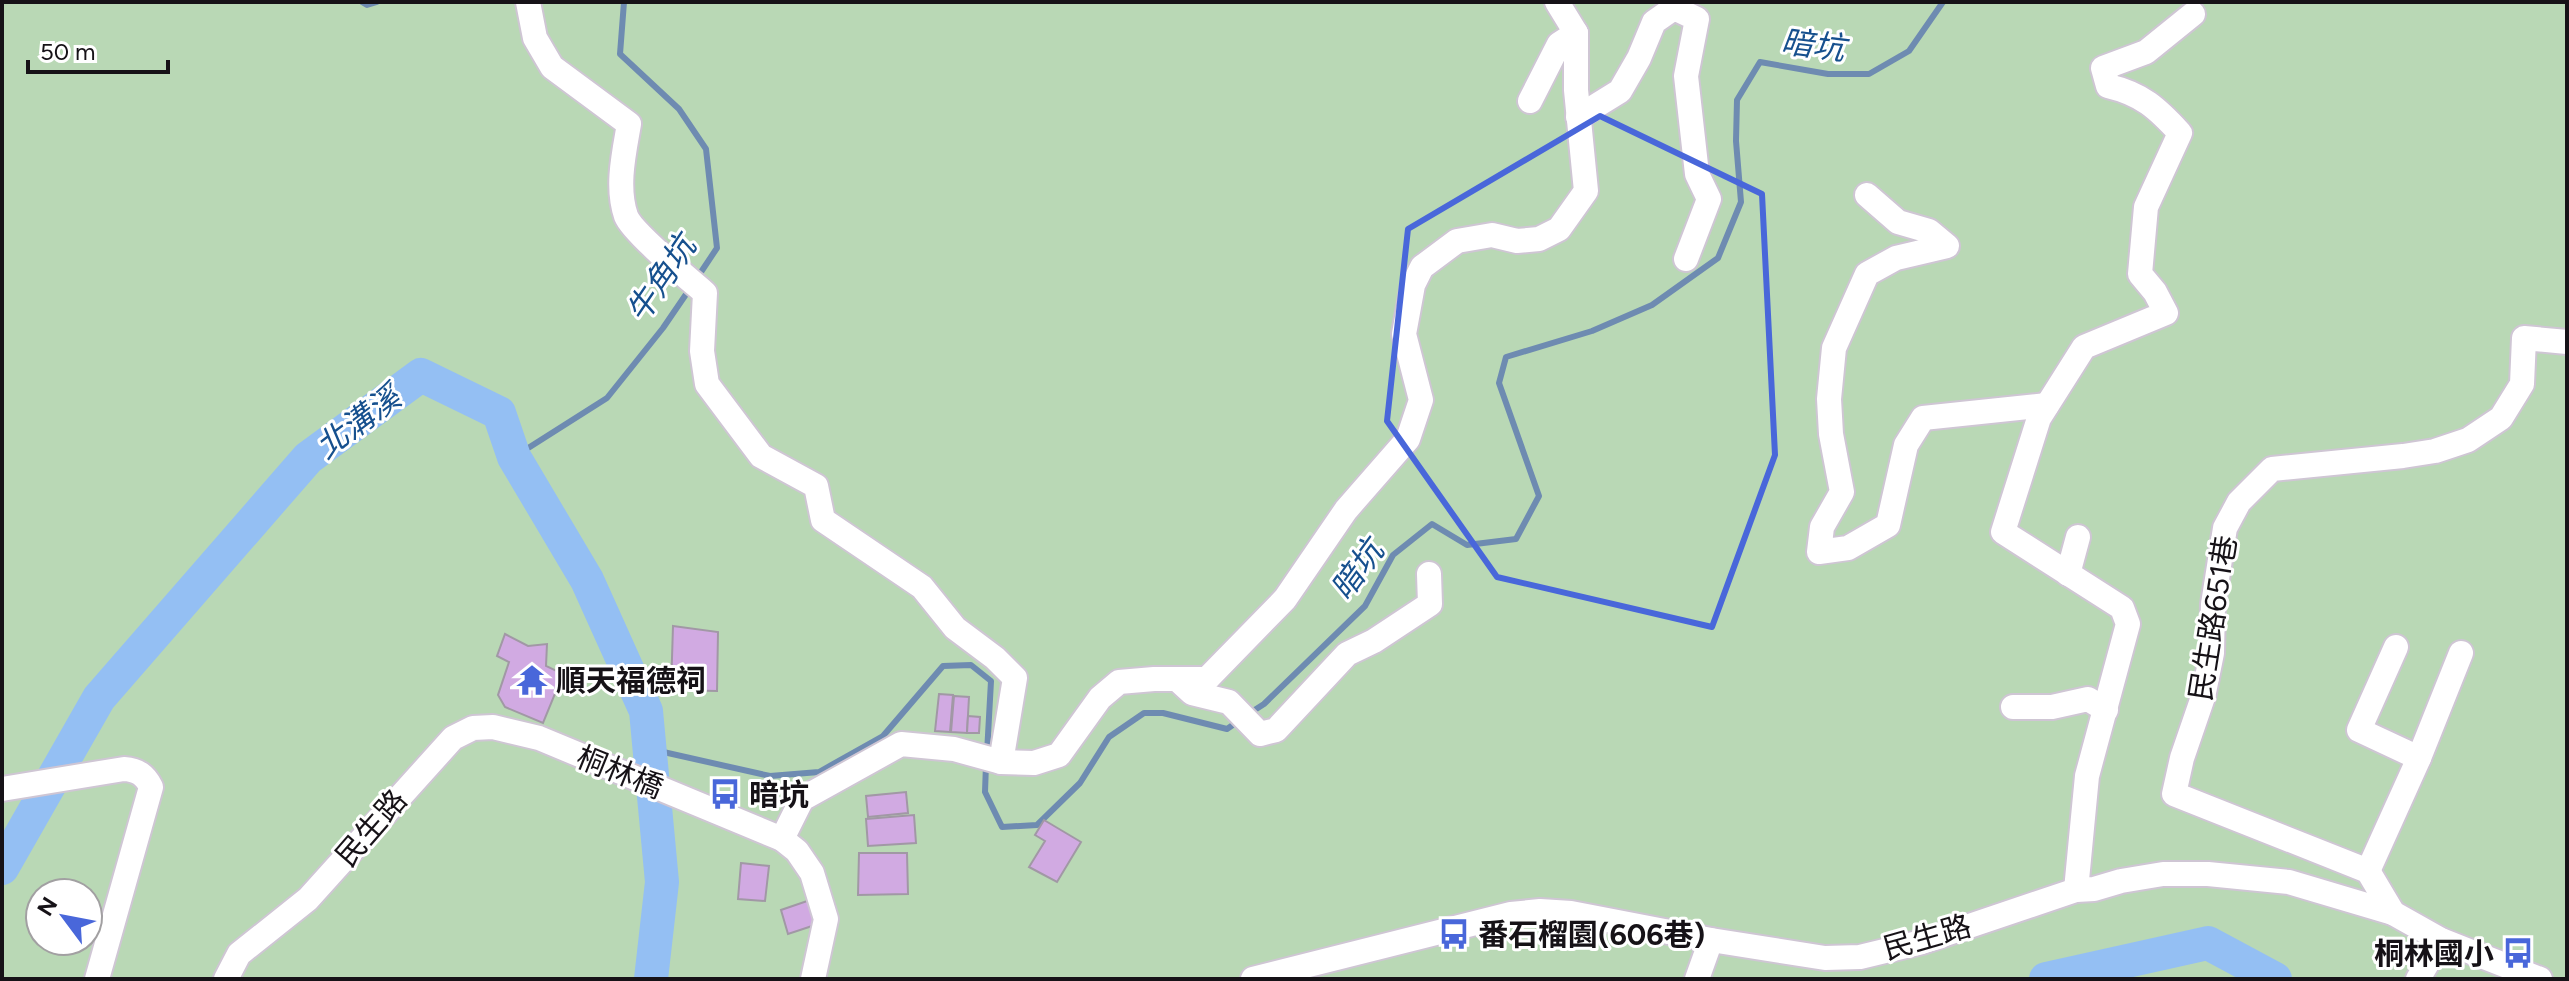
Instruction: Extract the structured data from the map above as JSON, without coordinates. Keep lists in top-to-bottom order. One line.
{"streets":{"street":["民生路651巷","桐林橋","民生路"]},"crossings":[["桐林橋","民生路"]],"water":["暗坑","牛角坑","北溝溪"],"places":{"temple":["順天福德祠"],"bus stop":["暗坑","番石榴園(606巷)","桐林國小"]},"scale_bar":"50 m","north":"top left"}
